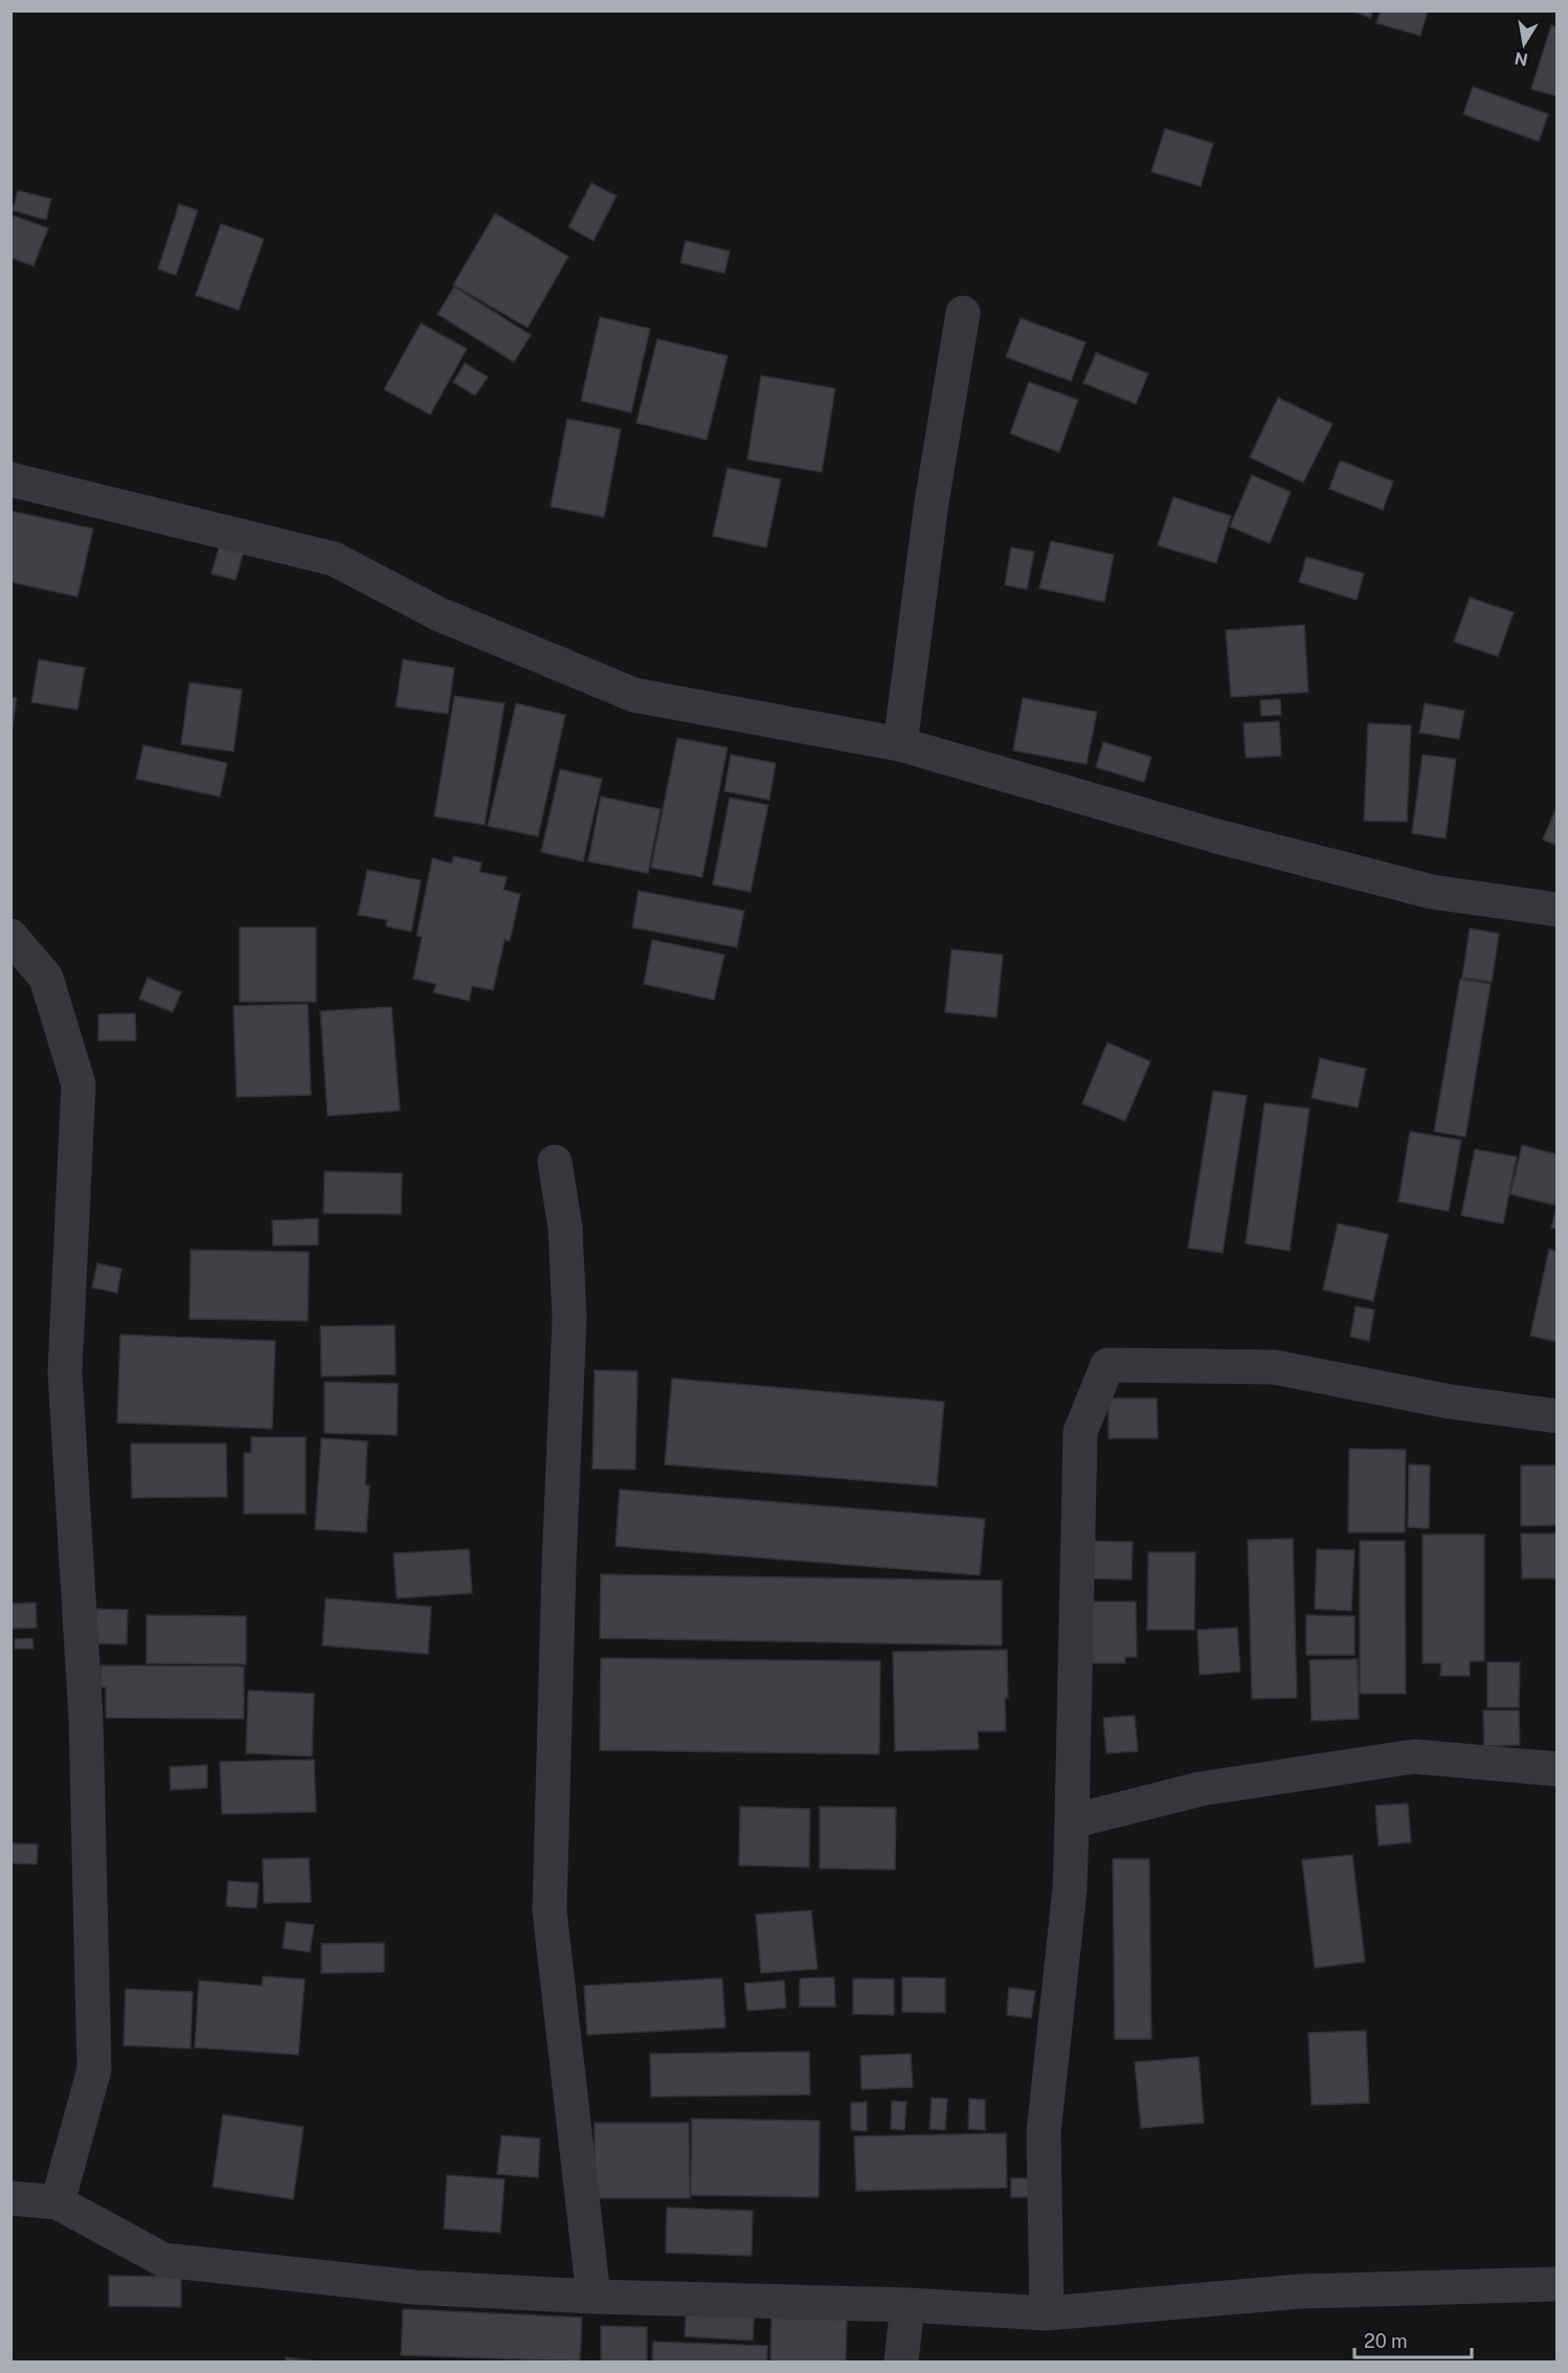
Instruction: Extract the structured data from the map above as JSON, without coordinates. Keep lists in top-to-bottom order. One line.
{"scale_bar":"20 m","north":"bottom"}
